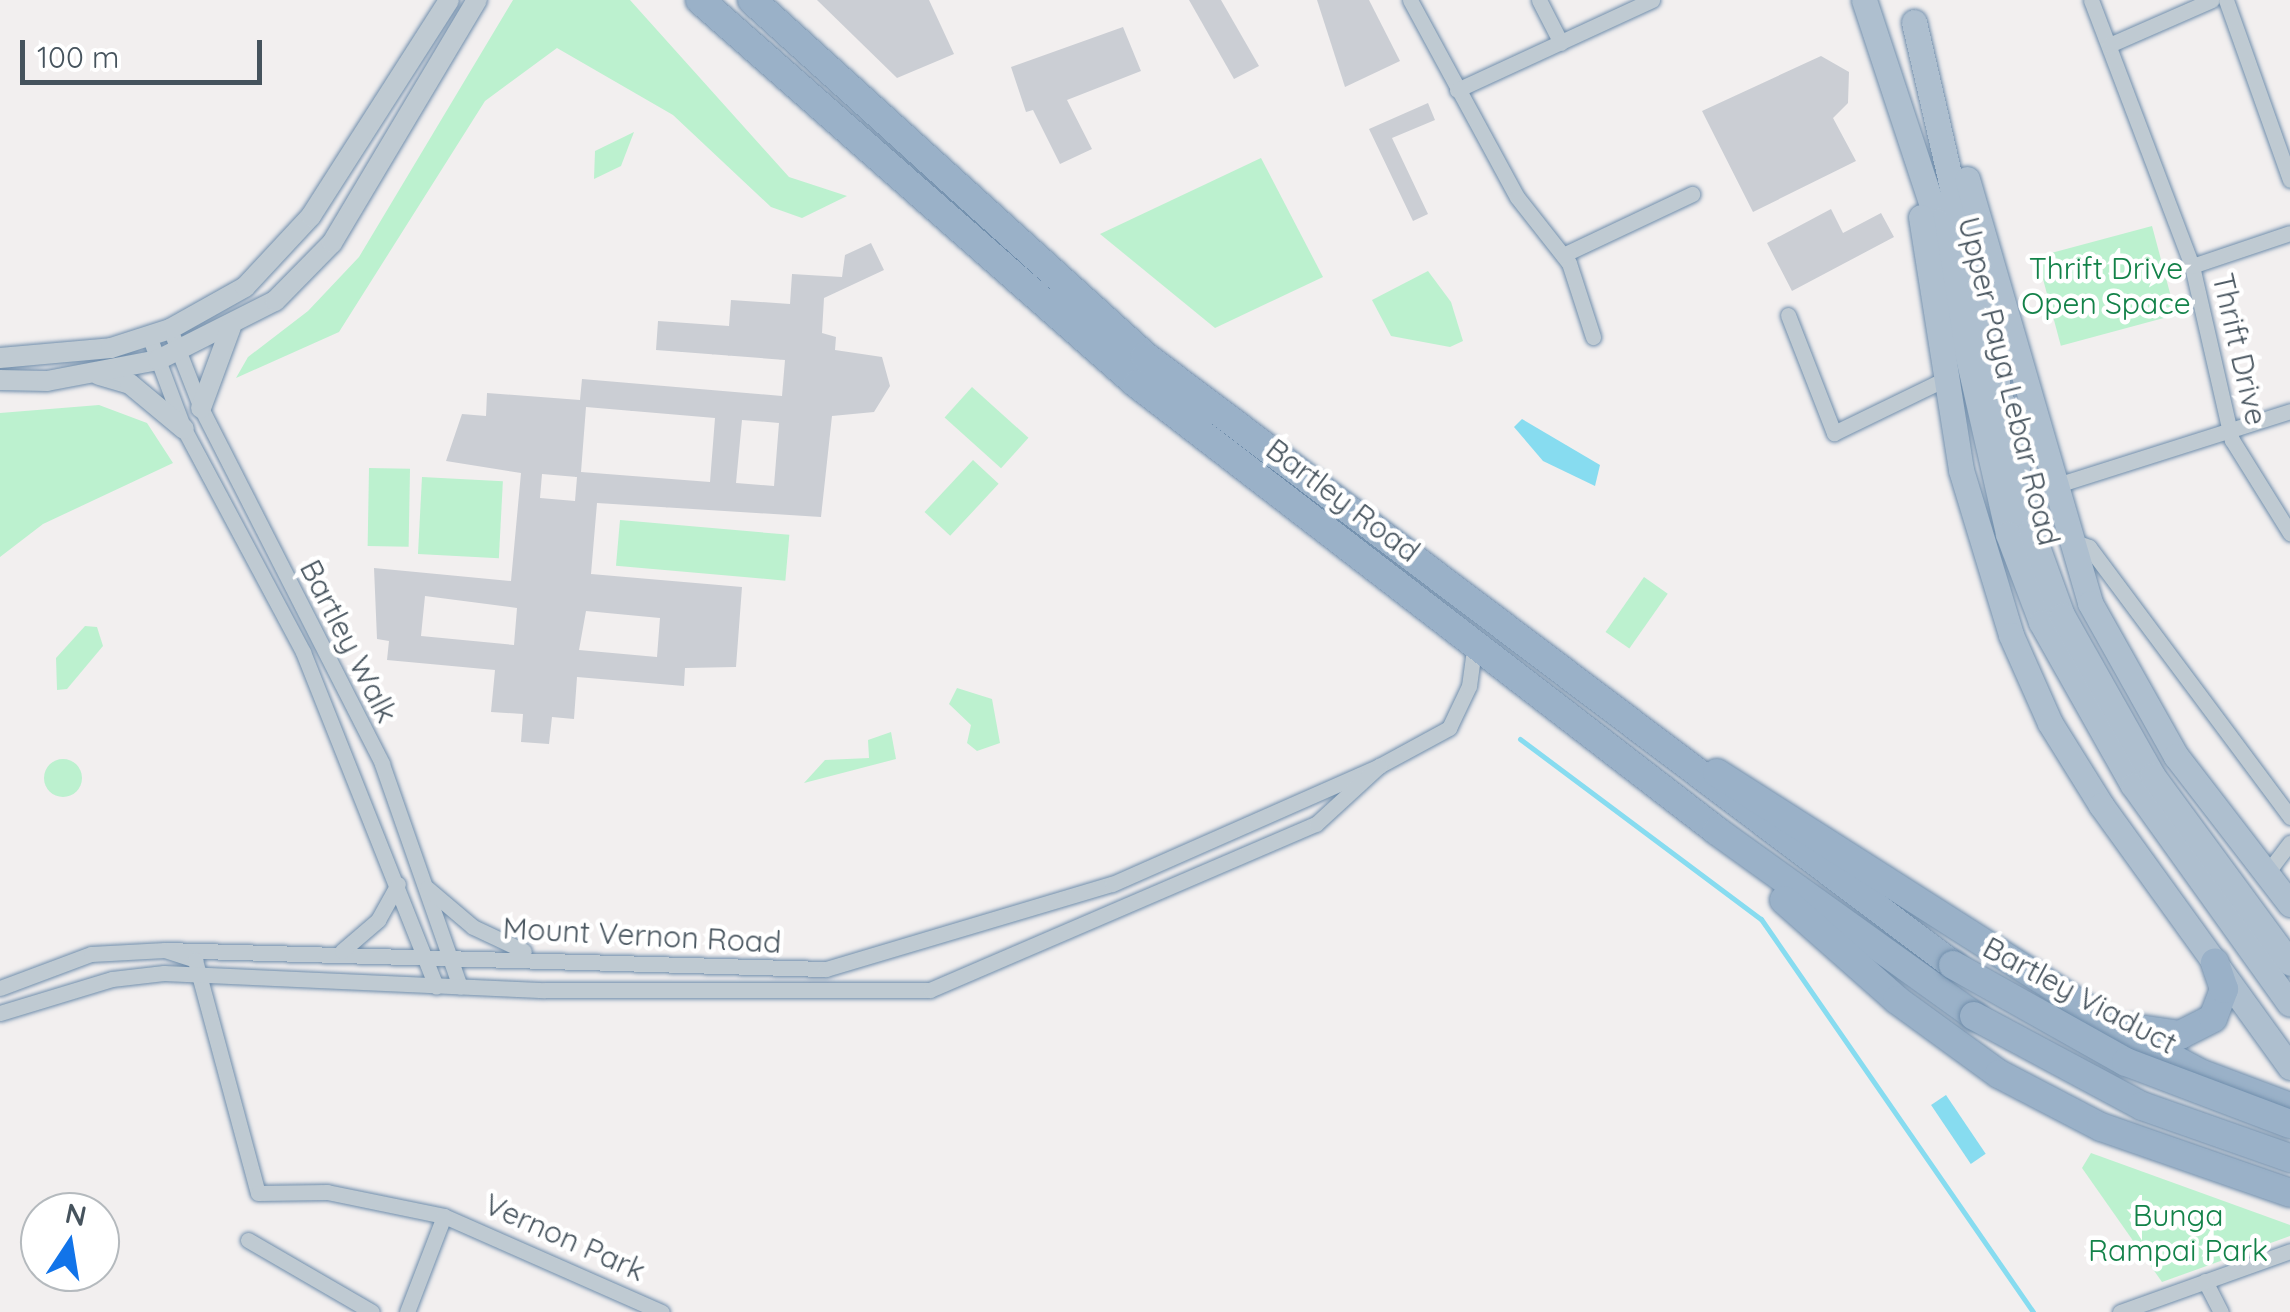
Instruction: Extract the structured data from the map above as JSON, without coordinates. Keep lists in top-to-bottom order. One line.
{"streets":{"highway":["Bartley Road","Bartley Viaduct"],"main road":["Upper Paya Lebar Road"],"street":["Thrift Drive","Bartley Walk","Mount Vernon Road","Vernon Park"]},"crossings":[["Bartley Road","Mount Vernon Road"],["Bartley Road","Bartley Viaduct"],["Bartley Walk","Mount Vernon Road"],["Mount Vernon Road","Vernon Park"]],"parks":["Thrift Drive Open Space","Bunga Rampai Park"],"scale_bar":"100 m","north":"top"}
